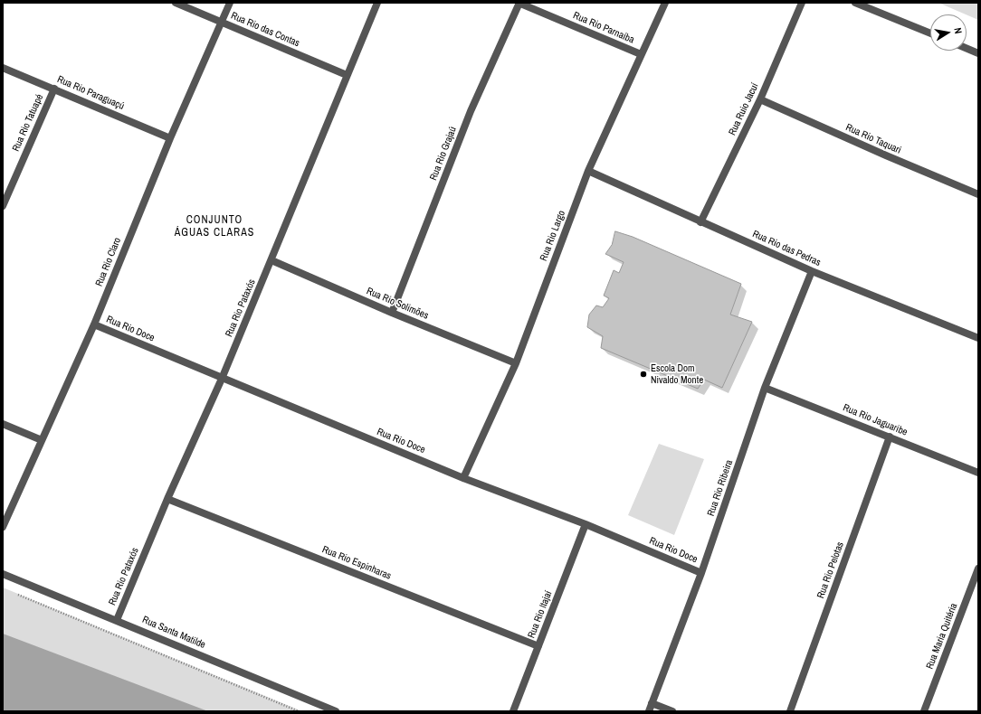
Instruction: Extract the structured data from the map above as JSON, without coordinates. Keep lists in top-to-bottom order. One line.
{"streets":{"street":["Rua Rio Parnaíba","Rua Rio das Contas","Rua Rio Paraguaçú","Rua Ruio Jacuí","Rua Rio Tatuapé","Rua Rio Taquari","Rua Rio Grajaú","Rua Rio Largo","Rua Rio das Pedras","Rua Rio Claro","Rua Rio Solimões","Rua Rio Pataxós","Rua Rio Doce","Rua Rio Jaguaribe","Rua Rio Ribeira","Rua Rio Espinharas","Rua Rio Pelotas","Rua Rio Itajaí","Rua Santa Matilde","Rua Maria Quitéria"]},"crossings":[["Rua Rio Parnaíba","Rua Rio Grajaú"],["Rua Rio Parnaíba","Rua Rio Largo"],["Rua Rio das Contas","Rua Rio Claro"],["Rua Rio das Contas","Rua Rio Pataxós"],["Rua Rio Paraguaçú","Rua Rio Tatuapé"],["Rua Rio Paraguaçú","Rua Rio Claro"],["Rua Ruio Jacuí","Rua Rio Taquari"],["Rua Ruio Jacuí","Rua Rio das Pedras"],["Rua Rio Grajaú","Rua Rio Solimões"],["Rua Rio Largo","Rua Rio das Pedras"],["Rua Rio Largo","Rua Rio Solimões"],["Rua Rio Largo","Rua Rio Doce"],["Rua Rio das Pedras","Rua Rio Ribeira"],["Rua Rio Claro","Rua Rio Doce"],["Rua Rio Solimões","Rua Rio Pataxós"],["Rua Rio Pataxós","Rua Rio Doce"],["Rua Rio Pataxós","Rua Rio Espinharas"],["Rua Rio Pataxós","Rua Santa Matilde"],["Rua Rio Doce","Rua Rio Ribeira"],["Rua Rio Doce","Rua Rio Itajaí"],["Rua Rio Jaguaribe","Rua Rio Ribeira"],["Rua Rio Jaguaribe","Rua Rio Pelotas"],["Rua Rio Espinharas","Rua Rio Itajaí"]],"districts":["CONJUNTO ÁGUAS CLARAS"],"places":["Escola Dom Nivaldo Monte"],"north":"right"}
